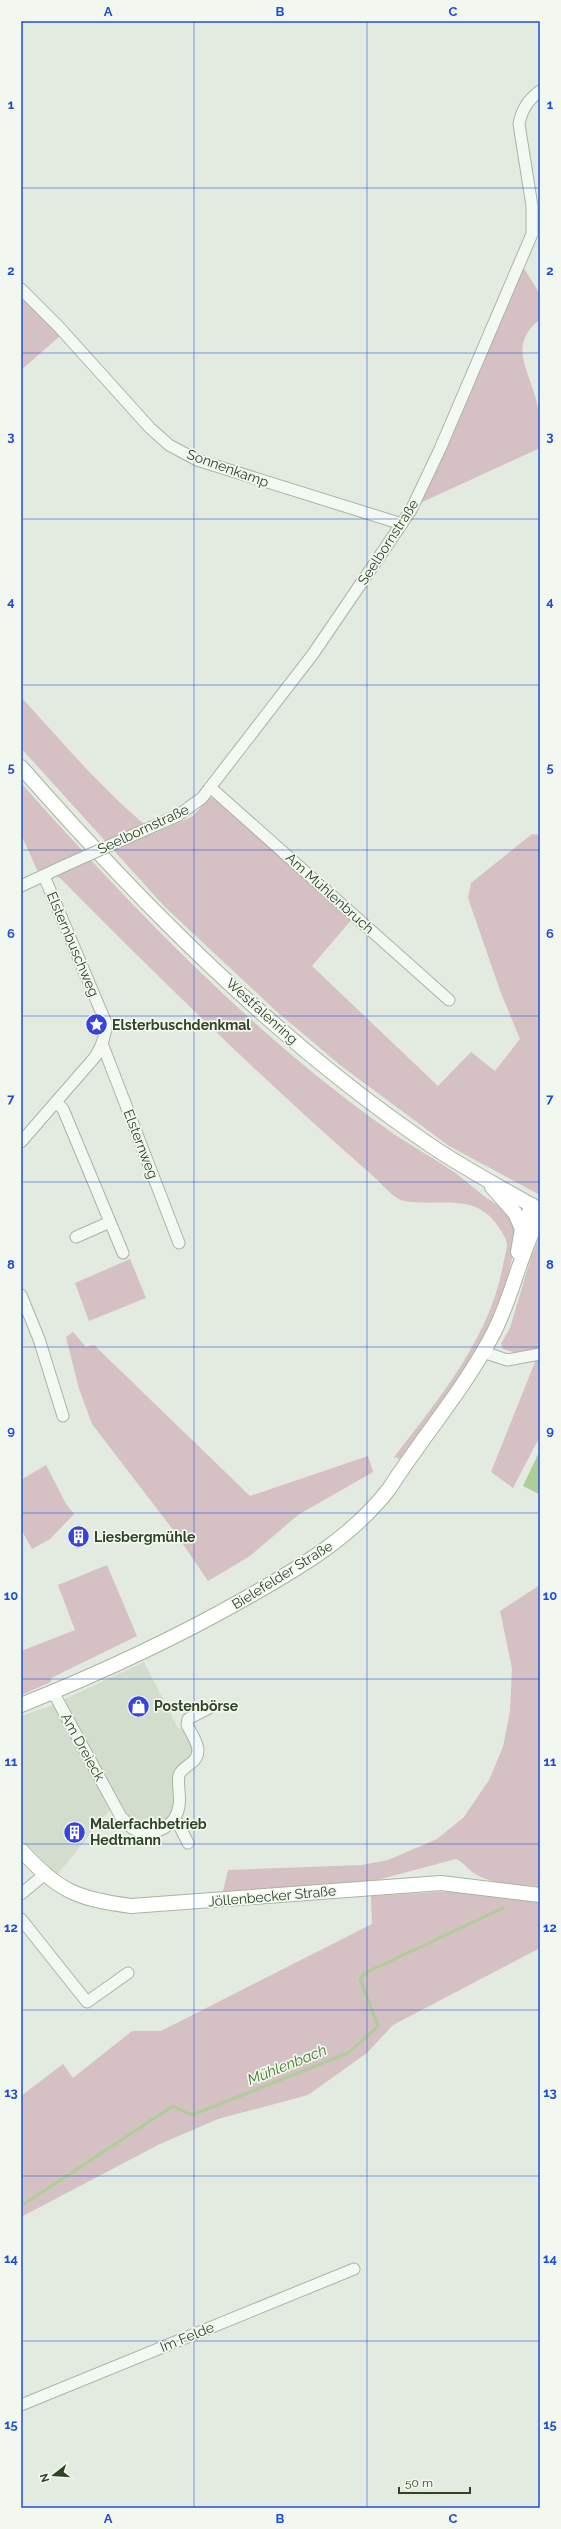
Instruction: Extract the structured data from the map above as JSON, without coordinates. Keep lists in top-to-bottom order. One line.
{"streets":{"main road":["Westfalenring","Bielefelder Straße","Jöllenbecker Straße"],"street":["Sonnenkamp","Seelbornstraße","Am Mühlenbruch","Elsternbuschweg","Elsternweg","Am Dreieck","Im Felde"]},"crossings":[["Sonnenkamp","Seelbornstraße"],["Seelbornstraße","Am Mühlenbruch"],["Seelbornstraße","Elsternbuschweg"],["Elsternbuschweg","Elsternweg"],["Westfalenring","Bielefelder Straße"],["Bielefelder Straße","Am Dreieck"]],"water":["Mühlenbach"],"places":{"place":["Elsterbuschdenkmal"],"building":["Liesbergmühle","Malerfachbetrieb Hedtmann"],"shop":["Postenbörse"]},"scale_bar":"50 m","north":"left","grid":{"columns":["A","B","C"],"rows":["1","2","3","4","5","6","7","8","9","10","11","12","13","14","15"]}}
